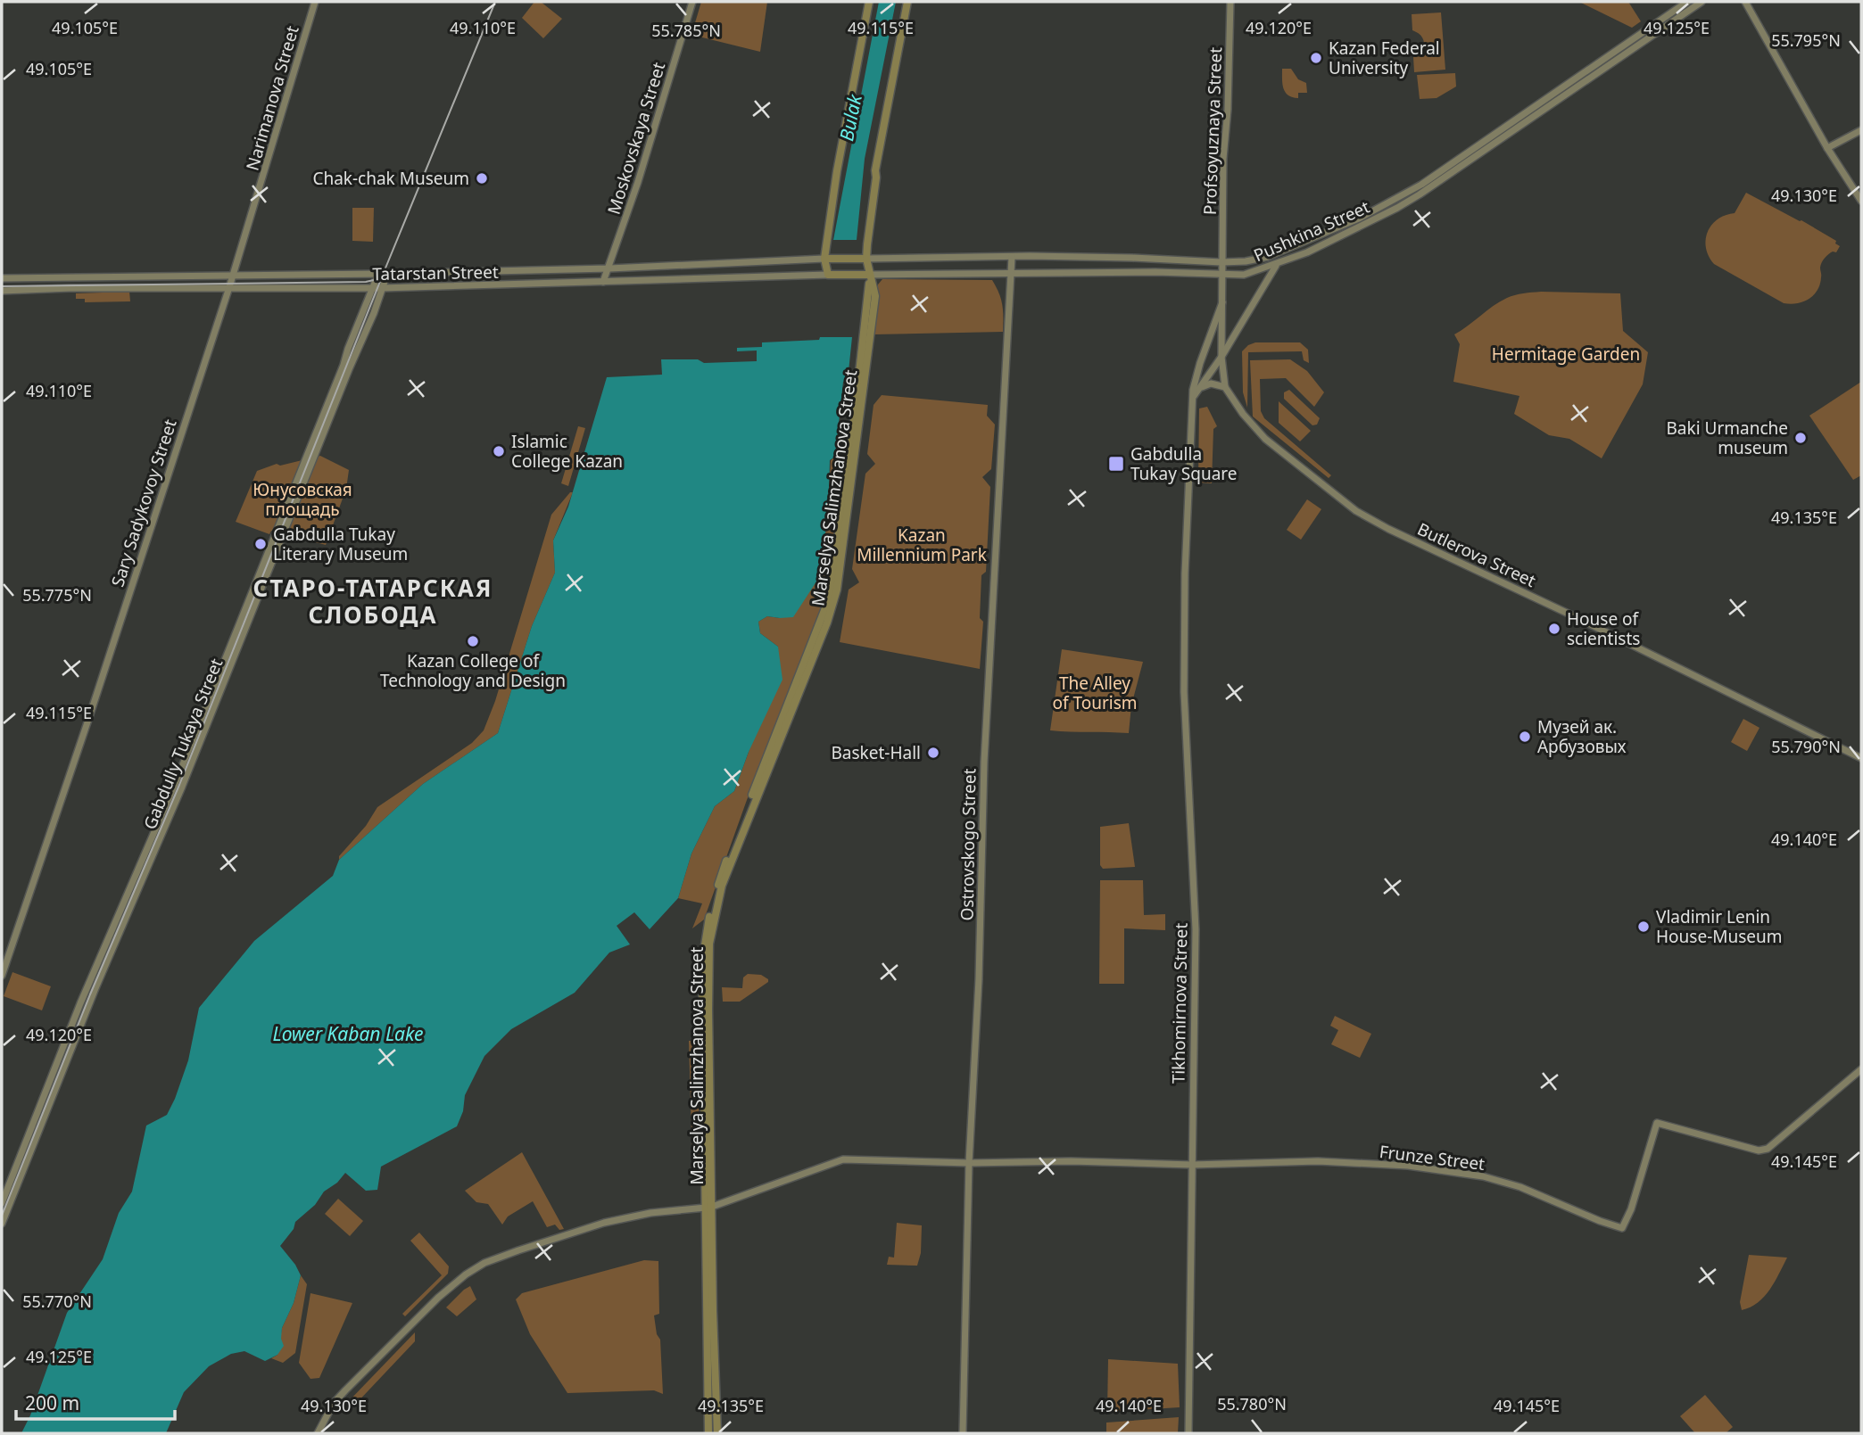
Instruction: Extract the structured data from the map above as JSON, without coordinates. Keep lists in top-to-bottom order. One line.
{"streets":{"main road":["Narimanova Street","Profsoyuznaya Street","Moskovskaya Street","Pushkina Street","Tatarstan Street","Marselya Salimzhanova Street","Sary Sadykovoy Street","Butlerova Street","Gabdully Tukaya Street","Ostrovskogo Street","Tikhomirnova Street","Frunze Street"]},"crossings":[["Narimanova Street","Tatarstan Street"],["Narimanova Street","Sary Sadykovoy Street"],["Profsoyuznaya Street","Pushkina Street"],["Profsoyuznaya Street","Butlerova Street"],["Moskovskaya Street","Tatarstan Street"],["Pushkina Street","Tatarstan Street"],["Pushkina Street","Marselya Salimzhanova Street"],["Pushkina Street","Butlerova Street"],["Pushkina Street","Ostrovskogo Street"],["Tatarstan Street","Marselya Salimzhanova Street"],["Tatarstan Street","Sary Sadykovoy Street"],["Tatarstan Street","Gabdully Tukaya Street"],["Marselya Salimzhanova Street","Frunze Street"],["Butlerova Street","Tikhomirnova Street"],["Ostrovskogo Street","Frunze Street"],["Tikhomirnova Street","Frunze Street"]],"districts":["СТАРО-ТАТАРСКАЯ СЛОБОДА"],"water":["Bulak","Lower Kaban Lake"],"parks":["Hermitage Garden","Юнусовская площадь","Kazan Millennium Park","The Alley of Tourism"],"places":{"other":["Kazan Federal University","Chak-chak Museum","Baki Urmanche museum","Islamic College Kazan","Gabdulla Tukay Literary Museum","House of scientists","Kazan College of Technology and Design","Музей ак. Арбузовых","Basket-Hall","Vladimir Lenin House-Museum"],"transit":["Gabdulla Tukay Square"]},"scale_bar":"200 m","coordinates":["49.120°E","49.125°E","49.105°E","49.110°E","49.115°E","55.785°N","55.795°N","49.130°E","49.135°E","55.775°N","55.790°N","49.140°E","49.145°E","55.770°N","55.780°N"]}
